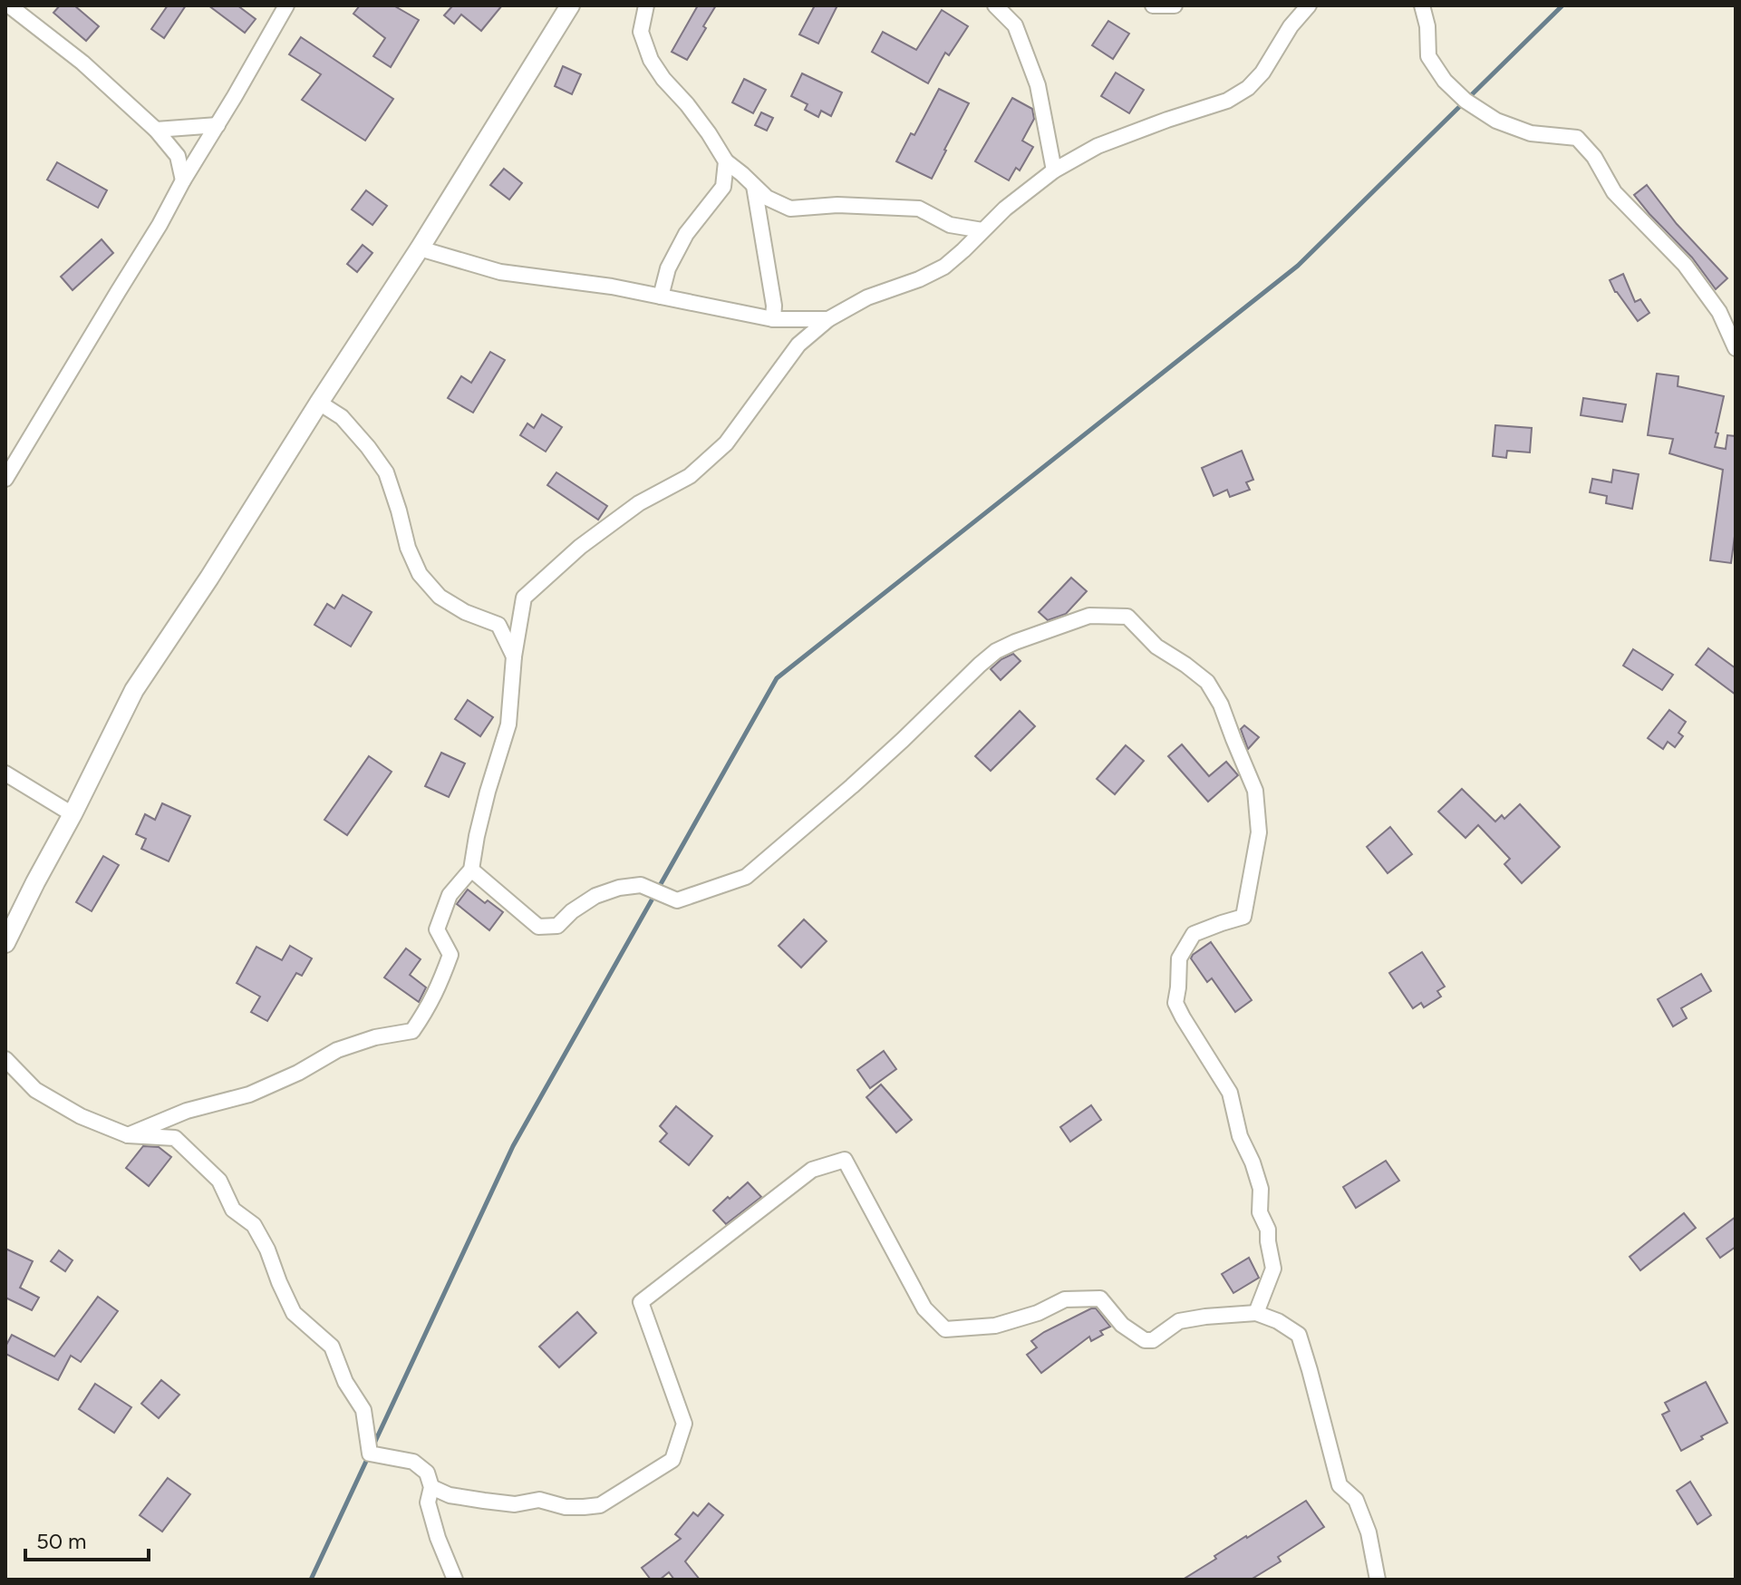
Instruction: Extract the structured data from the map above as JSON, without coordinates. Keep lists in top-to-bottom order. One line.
{"scale_bar":"50 m"}
